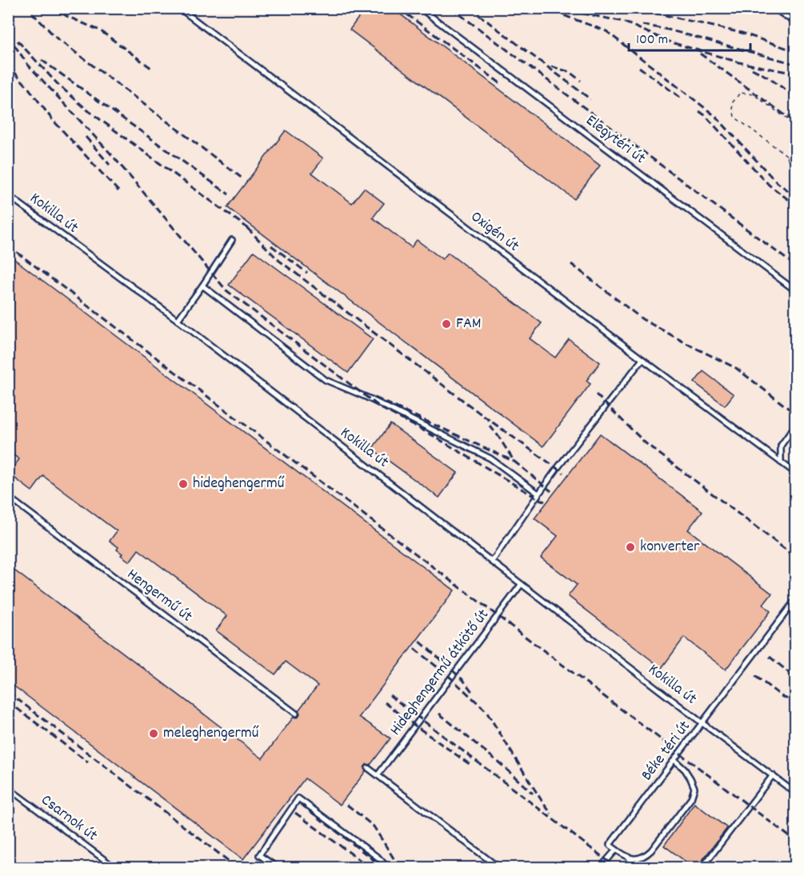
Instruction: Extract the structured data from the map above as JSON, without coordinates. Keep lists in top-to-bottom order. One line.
{"streets":{"lane":["Elegytéri út","Kokilla út","Oxigén út","Hengermű út","Hideghengermű átkötő út","Béke téri út","Csarnok út"]},"crossings":[["Kokilla út","Hideghengermű átkötő út"],["Kokilla út","Béke téri út"]],"places":["FAM","hideghengermű","konverter","meleghengermű"],"scale_bar":"100 m"}
